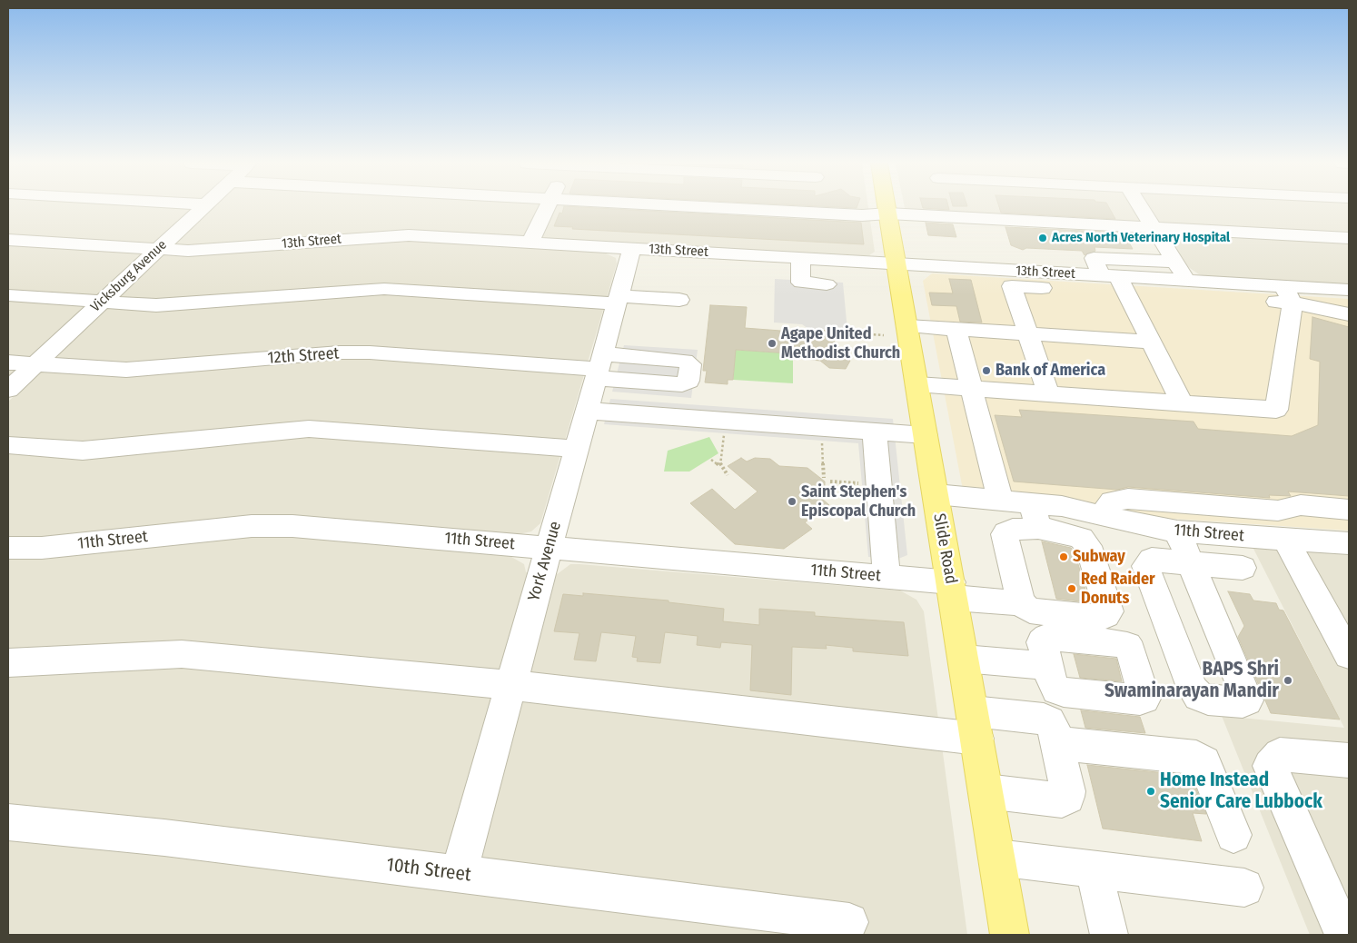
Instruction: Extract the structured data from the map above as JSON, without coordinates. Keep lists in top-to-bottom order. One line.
{"streets":{"main road":["Slide Road"],"street":["13th Street","Vicksburg Avenue","12th Street","11th Street","York Avenue","10th Street"]},"crossings":[["13th Street","Vicksburg Avenue"],["13th Street","Slide Road"],["13th Street","York Avenue"],["Vicksburg Avenue","12th Street"],["12th Street","York Avenue"],["11th Street","Slide Road"],["11th Street","York Avenue"],["York Avenue","10th Street"]],"places":["Acres North Veterinary Hospital","Agape United Methodist Church","Bank of America","Saint Stephen's Episcopal Church","Subway","Red Raider Donuts","BAPS Shri Swaminarayan Mandir","Home Instead Senior Care Lubbock"]}
